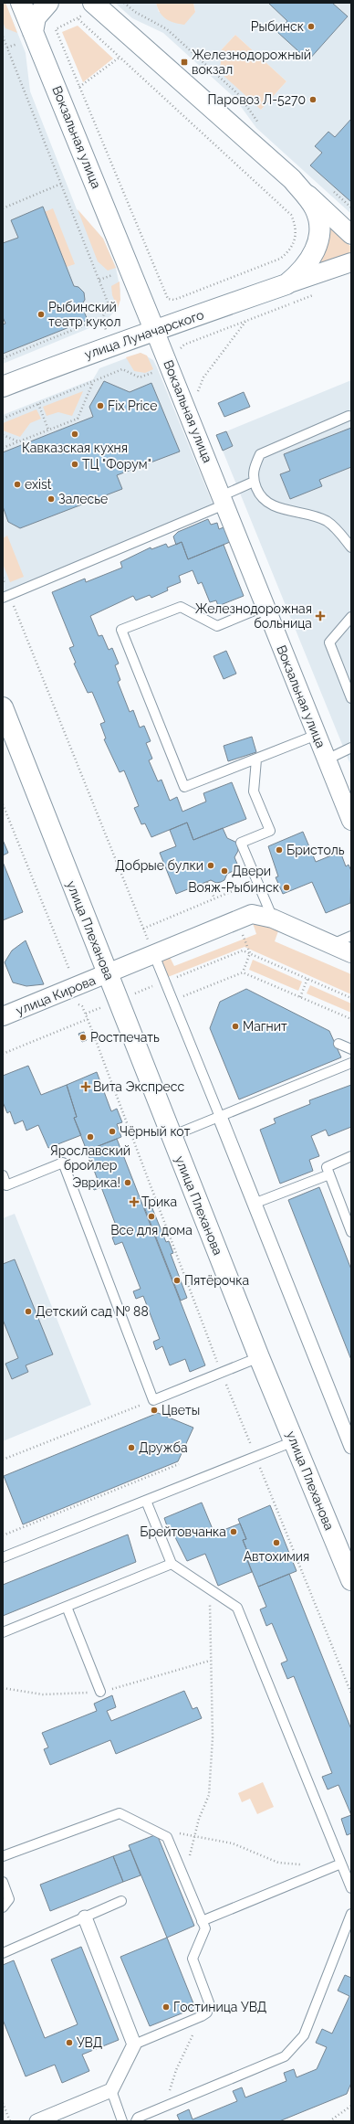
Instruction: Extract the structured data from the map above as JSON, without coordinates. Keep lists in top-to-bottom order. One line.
{"streets":{"street":["Вокзальная улица","улица Луначарского","улица Плеханова","улица Кирова"]},"crossings":[["Вокзальная улица","улица Луначарского"],["улица Плеханова","улица Кирова"]],"places":{"other":["Рыбинск","Паровоз Л-5270","Рыбинский театр кукол","Fix Price","Кавказская кухня","ТЦ \"Форум\"","exist","Залесье","Бристоль","Добрые булки","Двери","Вояж-Рыбинск","Магнит","Ростпечать","Чёрный кот","Ярославский бройлер","Эврика!","Все для дома","Пятёрочка","Детский сад № 88","Цветы","Дружба","Брейтовчанка","Автохимия","Гостиница УВД","УВД"],"transit":["Железнодорожный вокзал"],"health":["Железнодорожная больница","Вита Экспресс","Трика"]}}
